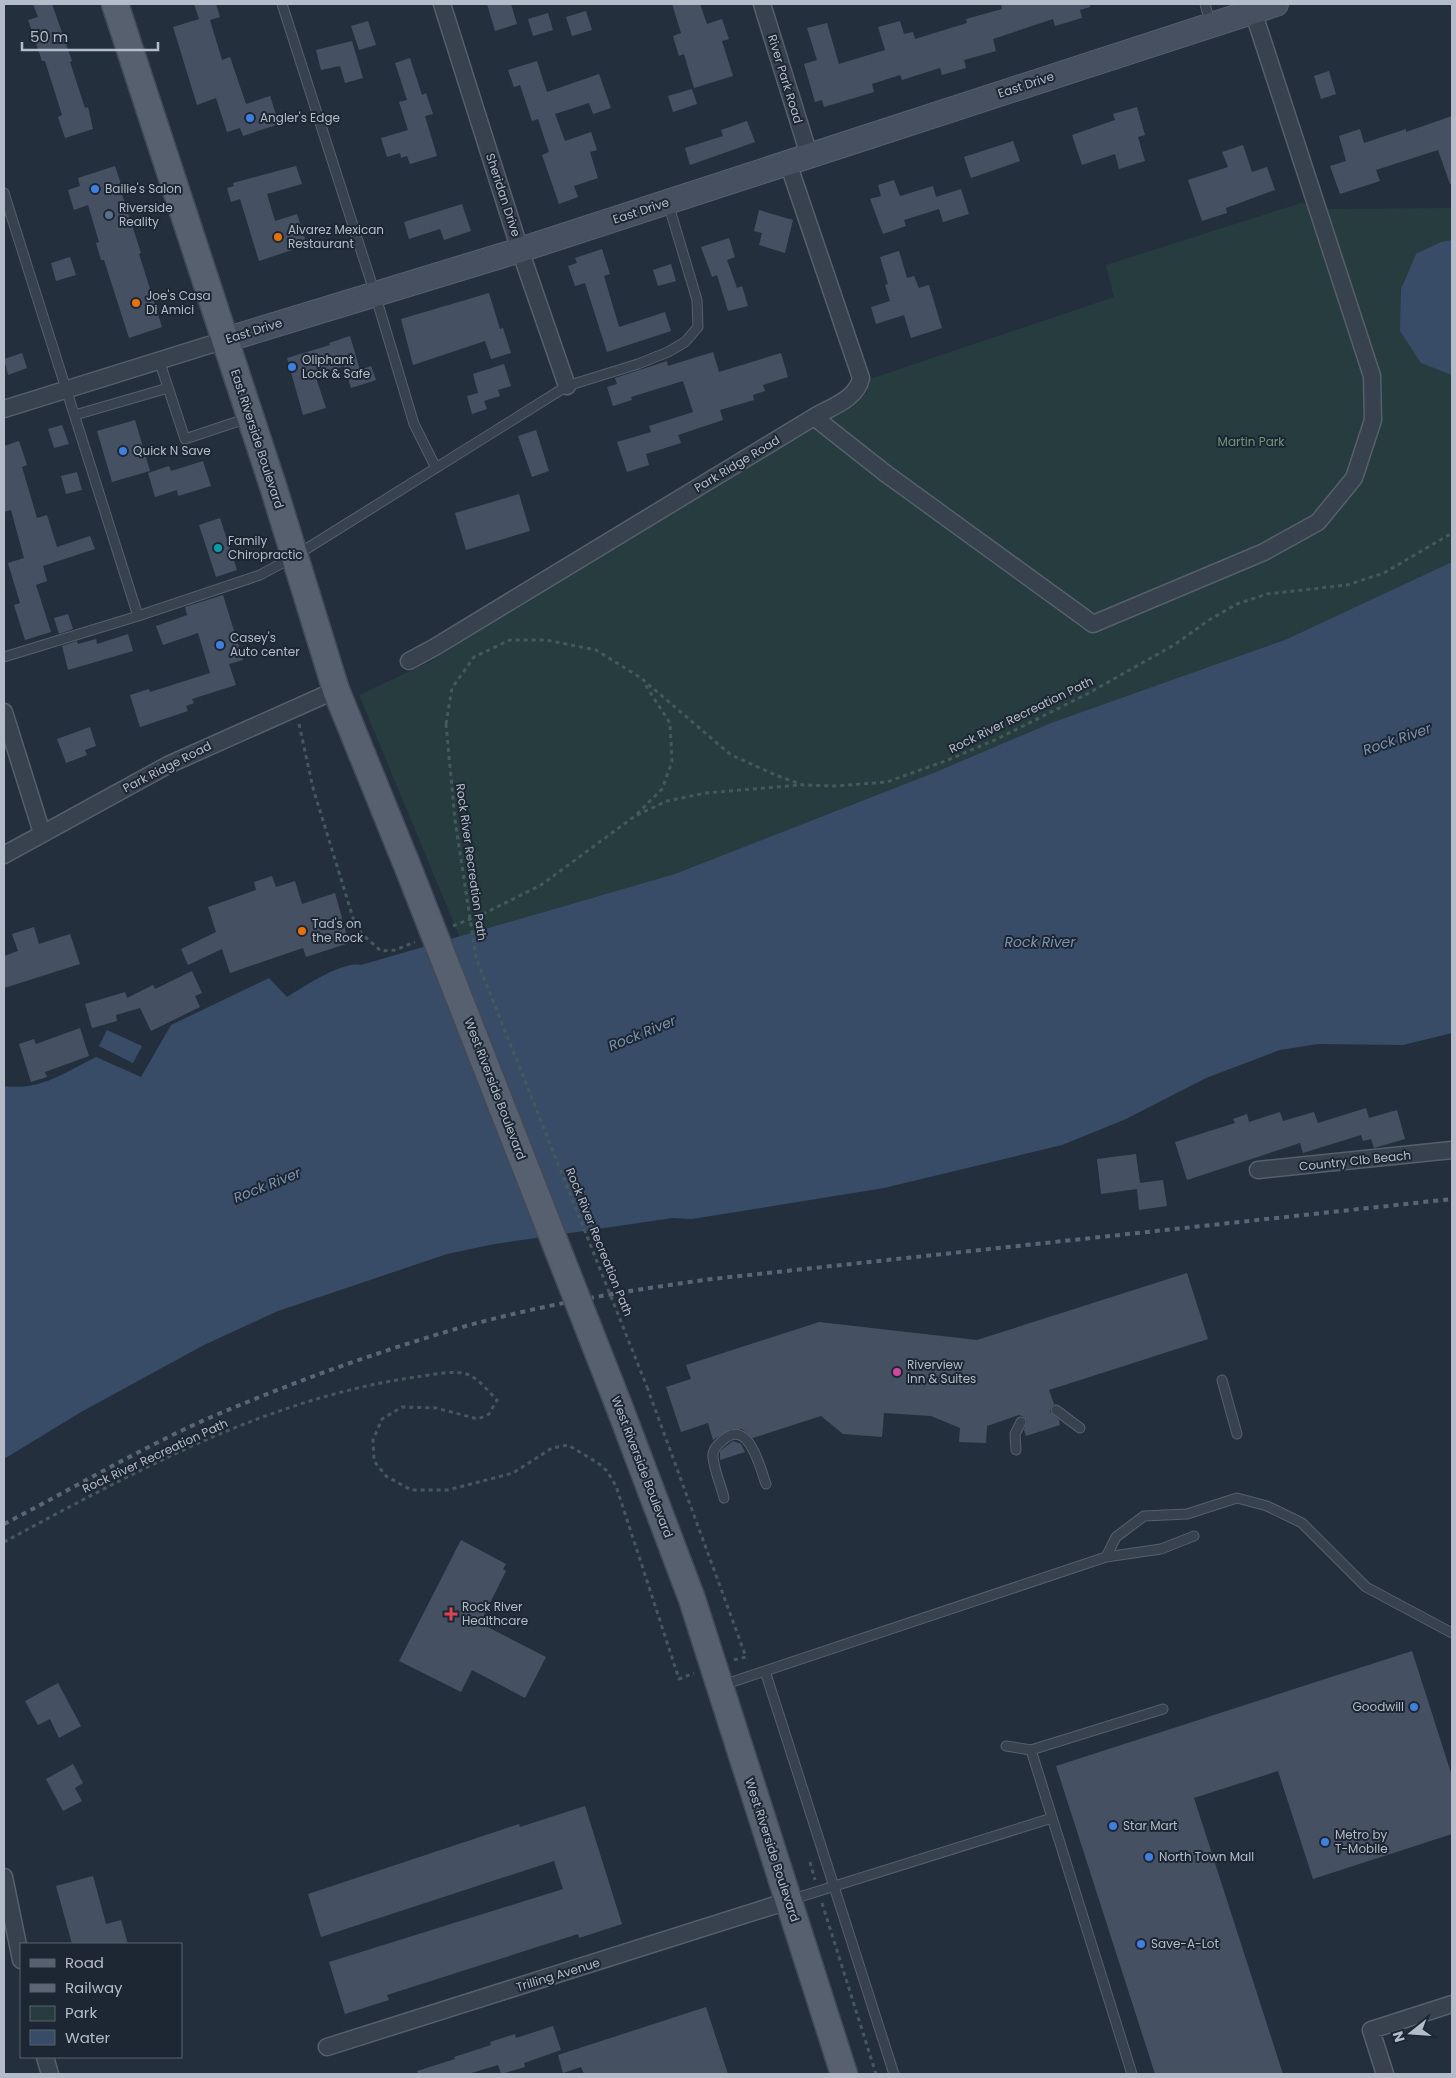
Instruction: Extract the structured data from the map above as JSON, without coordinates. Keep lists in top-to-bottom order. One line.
{"streets":{"main road":["East Riverside Boulevard","West Riverside Boulevard"],"street":["River Park Road","East Drive","Sheridan Drive","Park Ridge Road","Country Clb Beach","Trilling Avenue"],"path":["Rock River Recreation Path"]},"crossings":[["River Park Road","East Drive"],["River Park Road","Park Ridge Road"],["East Drive","Sheridan Drive"],["East Drive","East Riverside Boulevard"],["East Drive","Park Ridge Road"],["East Riverside Boulevard","Park Ridge Road"],["East Riverside Boulevard","West Riverside Boulevard"],["Rock River Recreation Path","West Riverside Boulevard"],["West Riverside Boulevard","Trilling Avenue"]],"water":["Rock River"],"parks":["Martin Park"],"places":{"other":["Angler's Edge","Bailie's Salon","Riverside Reality","Alvarez Mexican Restaurant","Joe's Casa Di Amici","Oliphant Lock & Safe","Quick N Save","Family Chiropractic","Casey's Auto center","Tad's on the Rock","Riverview Inn & Suites","Goodwill","Star Mart","Metro by T-Mobile","North Town Mall","Save-A-Lot"],"health":["Rock River Healthcare"]},"legend":["Road","Railway","Park","Water"],"scale_bar":"50 m","north":"left"}
